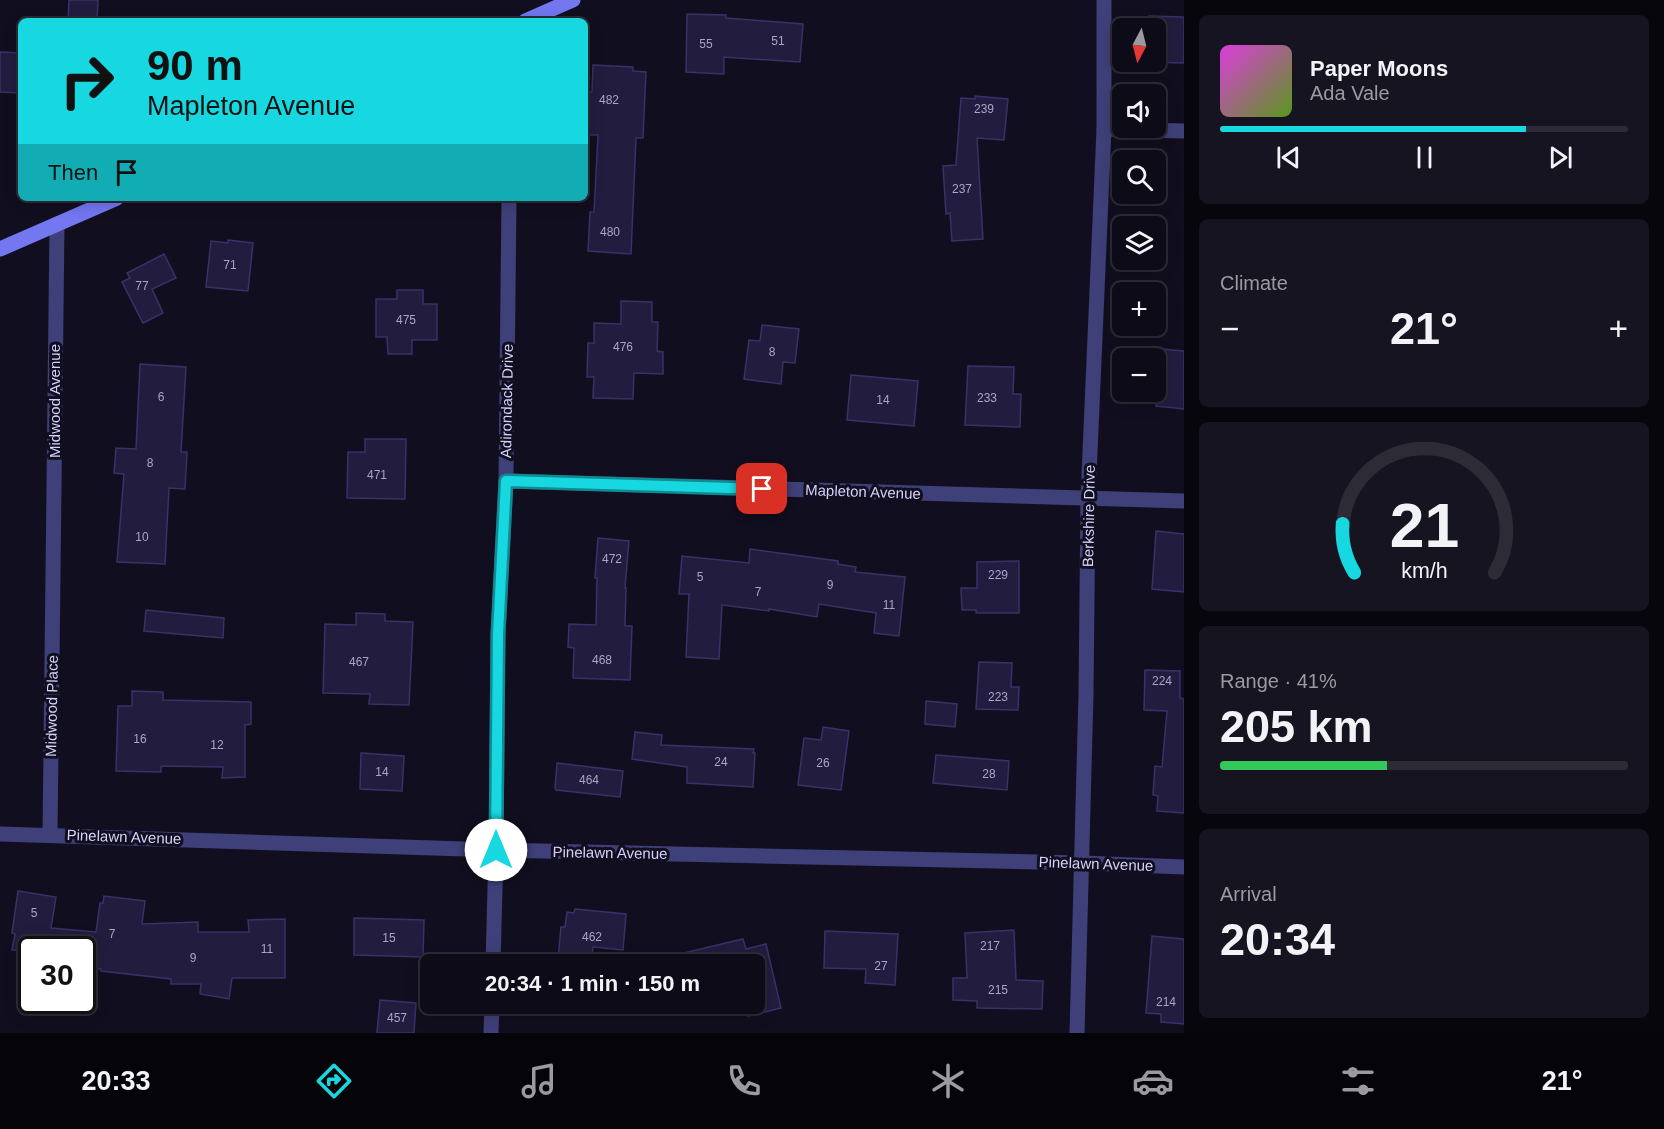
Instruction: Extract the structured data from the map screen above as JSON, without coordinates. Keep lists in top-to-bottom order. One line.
{"streets":{"street":["Midwood Avenue","Adirondack Drive","Mapleton Avenue","Berkshire Drive","Midwood Place","Pinelawn Avenue"]},"crossings":[["Midwood Avenue","Midwood Place"],["Adirondack Drive","Mapleton Avenue"],["Adirondack Drive","Pinelawn Avenue"],["Mapleton Avenue","Berkshire Drive"],["Berkshire Drive","Pinelawn Avenue"],["Midwood Place","Pinelawn Avenue"]],"house_numbers":["51","55","482","239","237","480","71","77","475","476","8","6","233","14","8","471","10","472","229","5","9","7","11","468","467","224","223","16","12","24","26","14","28","464","5","7","462","15","217","11","9","27","215","214","457"],"north":"bottom","page":{"map_buttons":["+","−"],"turn":["90 m","Mapleton Avenue"],"song":["Paper Moons","Ada Vale"],"then":"Then","tile":["Climate",["Range · 41%","205 km"],["Arrival","20:34"]],"heat":["−","21°","+"],"limit":"30","trip":"20:34 · 1 min · 150 m","tabs":["20:33","21°"],"gauge":["21","km/h"]}}
